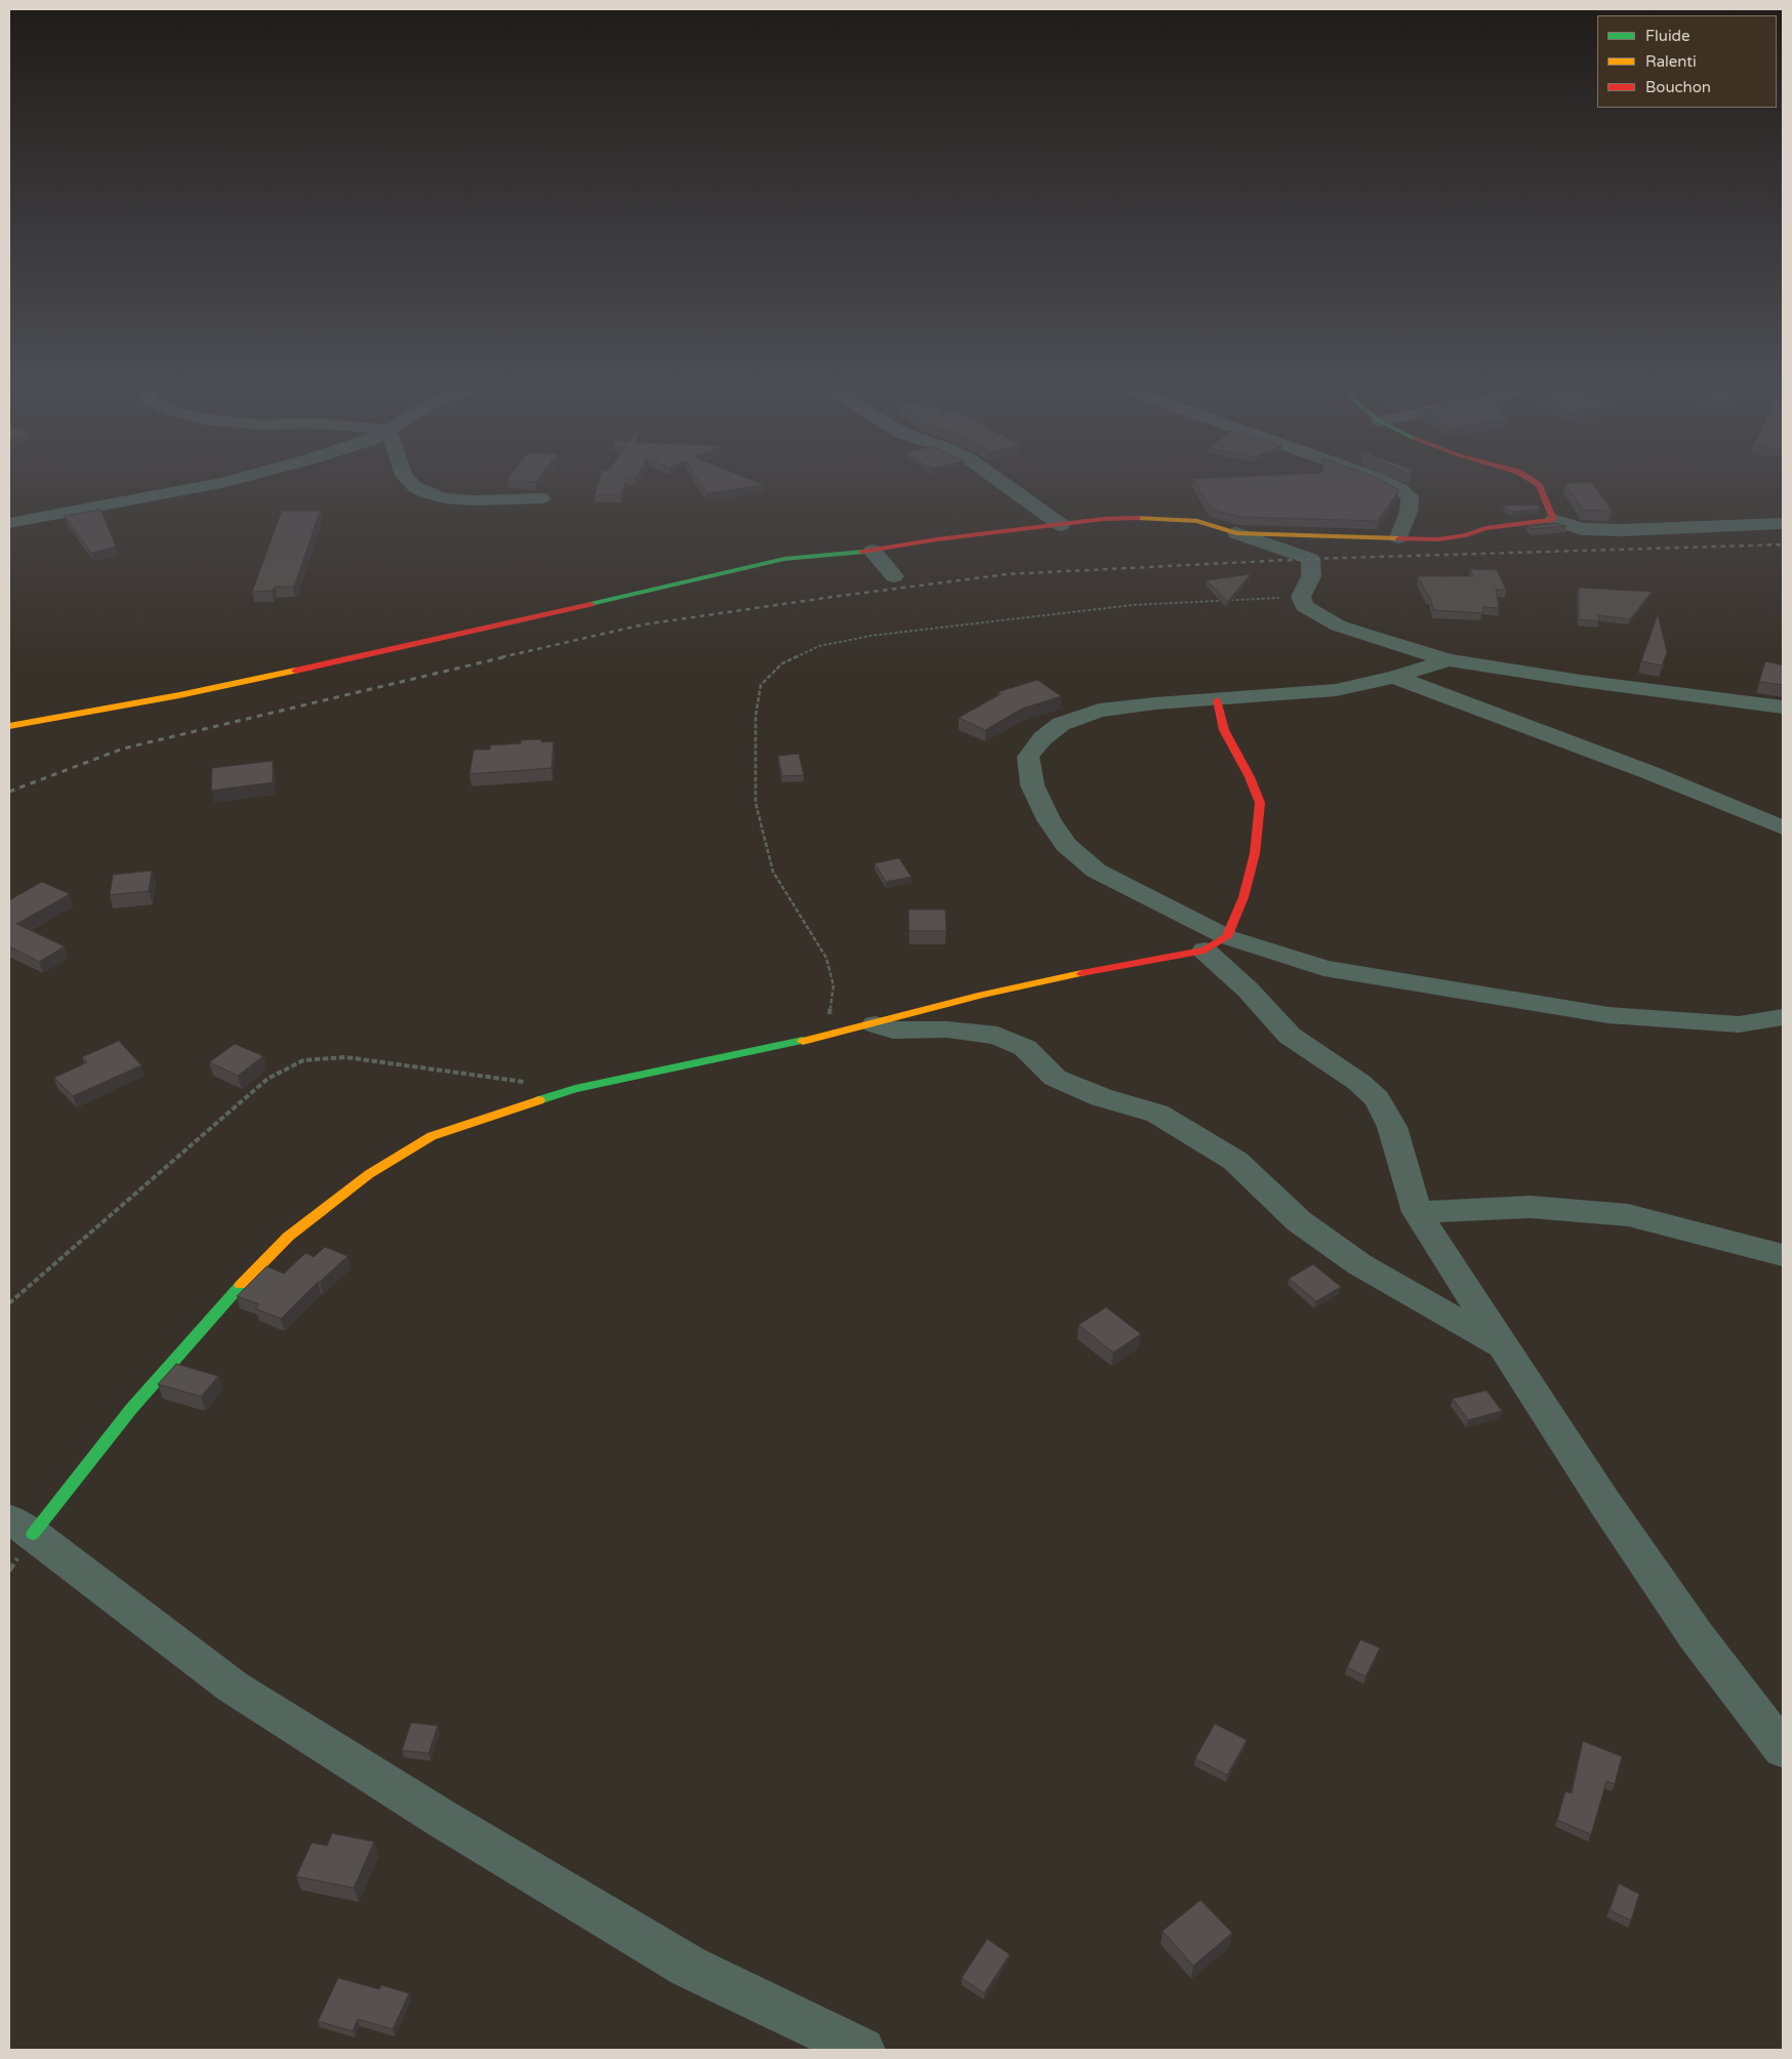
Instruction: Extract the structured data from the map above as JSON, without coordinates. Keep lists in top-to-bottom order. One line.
{"legend":["Fluide","Ralenti","Bouchon"]}
